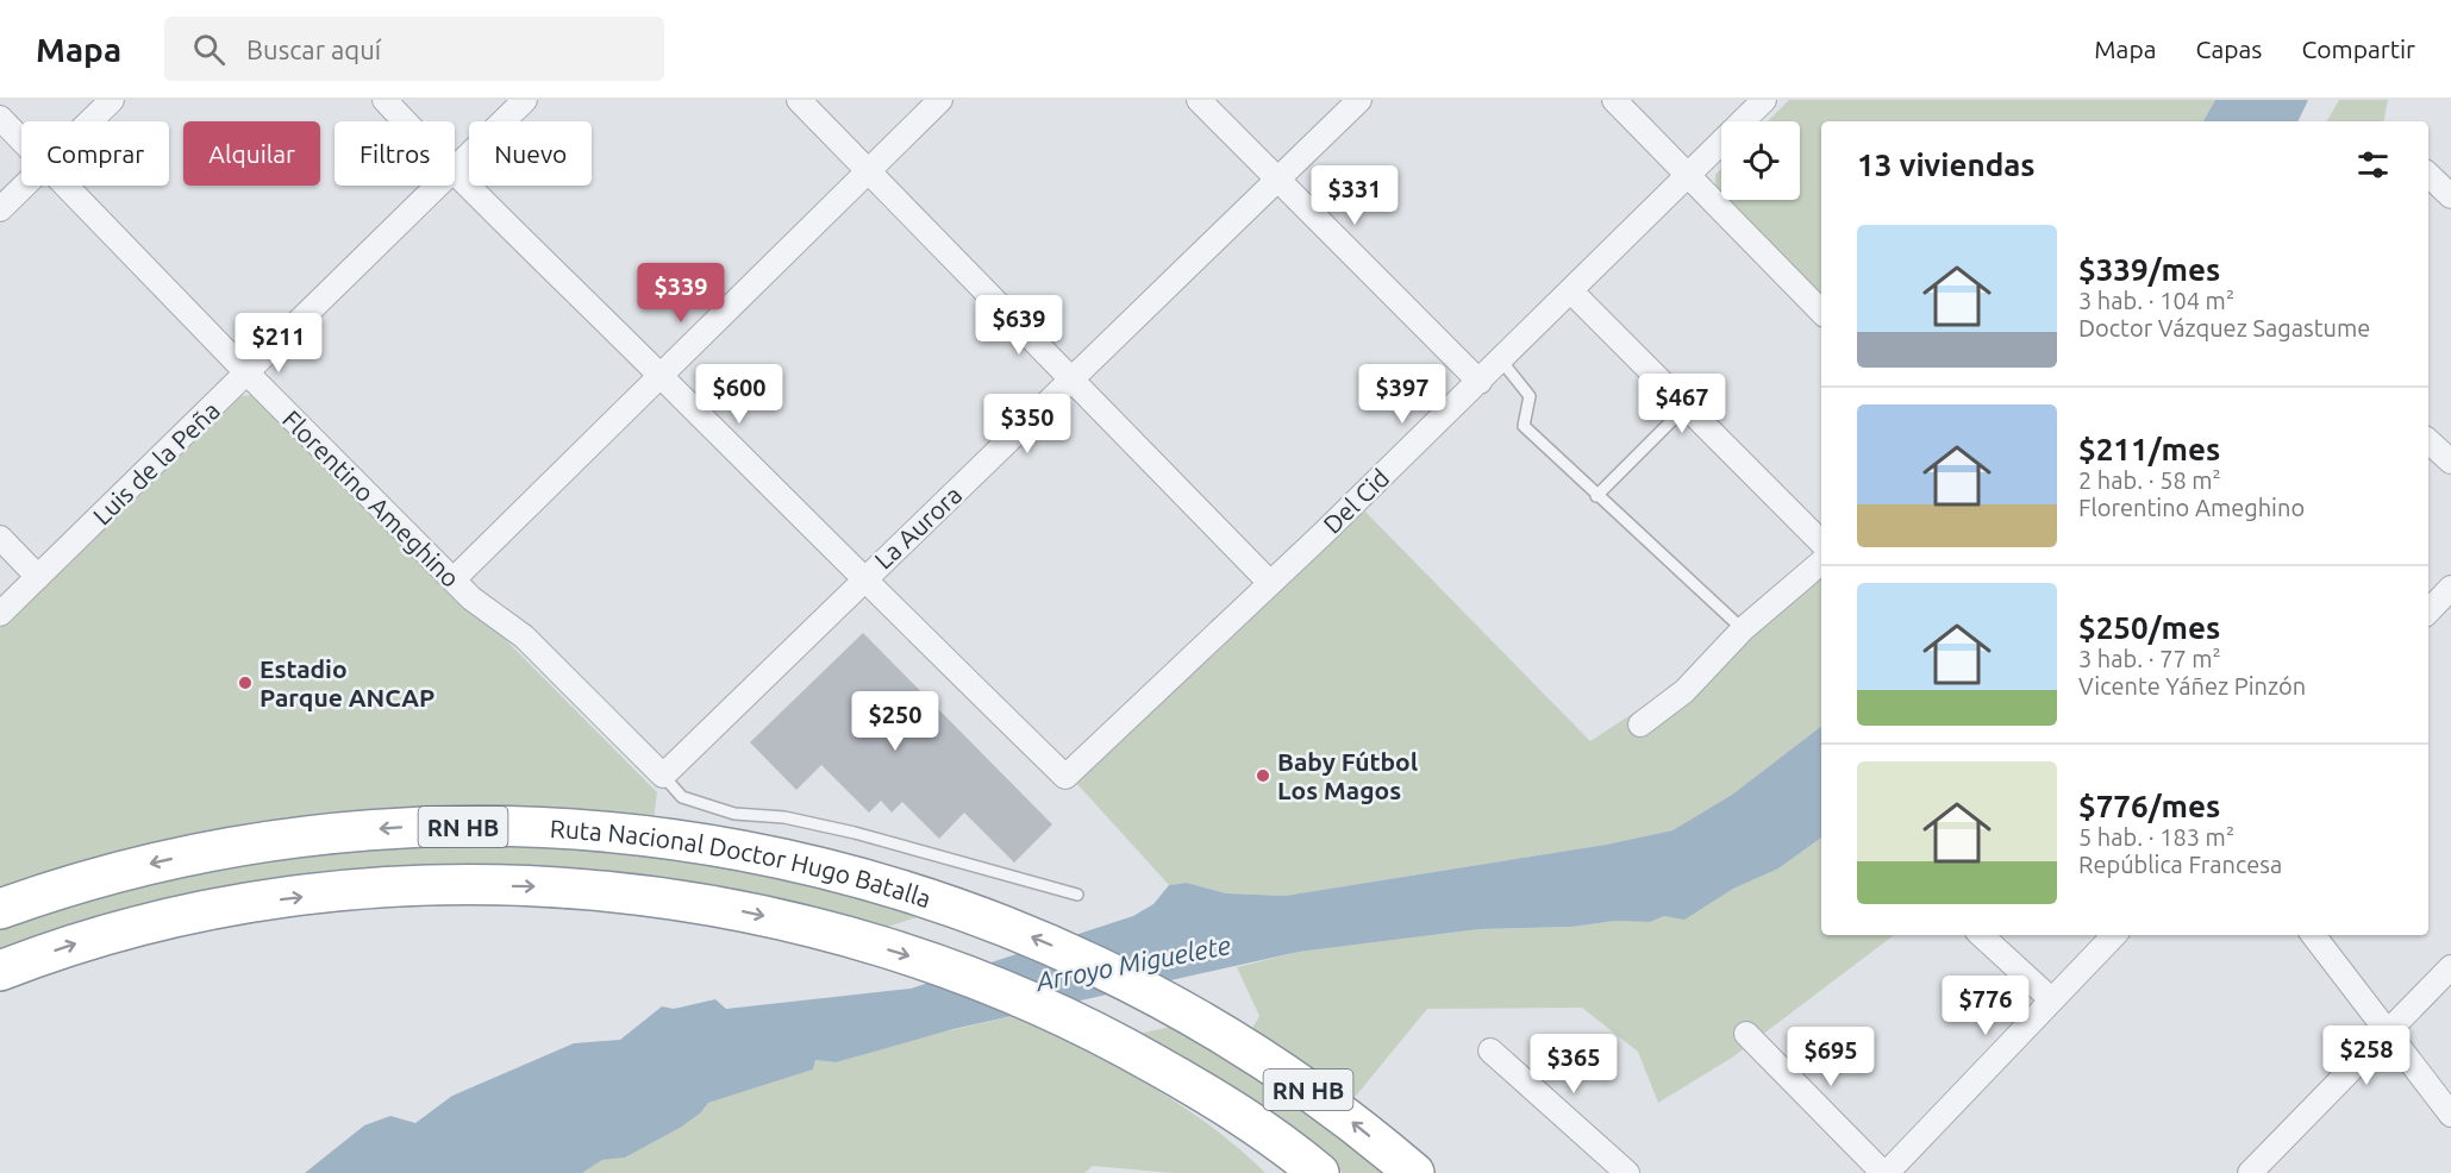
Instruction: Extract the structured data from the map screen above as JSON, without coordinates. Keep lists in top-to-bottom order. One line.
{"streets":{"highway":["RN HB","Ruta Nacional Doctor Hugo Batalla"],"street":["Luis de la Peña","Florentino Ameghino","Del Cid","La Aurora"]},"crossings":[["Luis de la Peña","Florentino Ameghino"],["Florentino Ameghino","La Aurora"],["Del Cid","La Aurora"]],"water":["Arroyo Miguelete"],"places":["Estadio Parque ANCAP","Baby Fútbol Los Magos"],"page":{"header":"Mapa","search":"Buscar aquí","nav":["Mapa","Capas","Compartir"],"chip":["Comprar","Alquilar","Filtros","Nuevo"],"heading":"13 viviendas","price":["$331","$339","$639","$211","$600","$397","$467","$350","$250","$776","$258","$695","$365"],"list":[{"name":"$339/mes","note":"3 hab. · 104 m² · Doctor Vázquez Sagastume"},{"name":"$211/mes","note":"2 hab. · 58 m² · Florentino Ameghino"},{"name":"$250/mes","note":"3 hab. · 77 m² · Vicente Yáñez Pinzón"},{"name":"$776/mes","note":"5 hab. · 183 m² · República Francesa"}]}}
